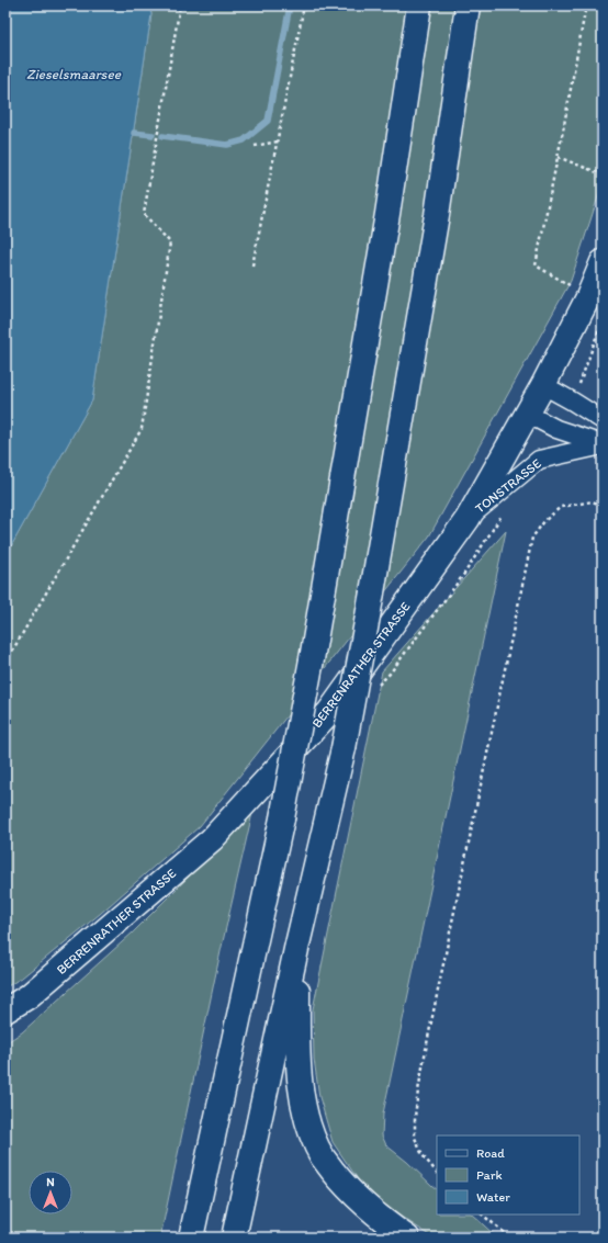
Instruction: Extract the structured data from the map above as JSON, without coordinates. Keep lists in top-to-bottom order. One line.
{"streets":{"main road":["BERRENRATHER STRASSE"],"street":["TONSTRASSE"]},"crossings":[["TONSTRASSE","BERRENRATHER STRASSE"]],"water":["Zieselsmaarsee"],"legend":["Road","Park","Water"],"north":"top"}
